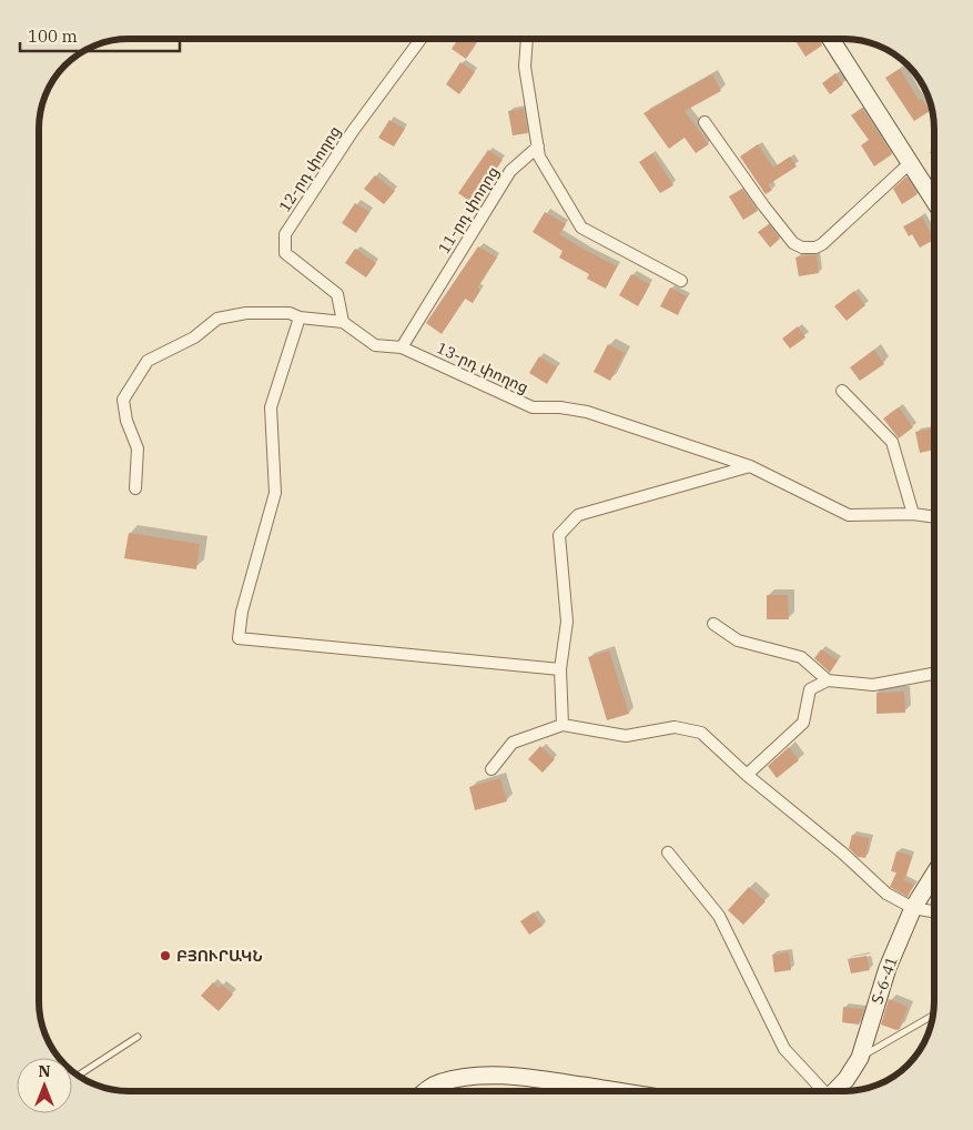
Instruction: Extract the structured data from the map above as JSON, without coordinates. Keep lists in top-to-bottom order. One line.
{"streets":{"main road":["Տ-6-41"],"street":["12-րդ փողոց","11-րդ փողոց","13-րդ փողոց"]},"crossings":[["12-րդ փողոց","13-րդ փողոց"],["11-րդ փողոց","13-րդ փողոց"]],"places":["ԲՅՈՒՐԱԿՆ"],"scale_bar":"100 m","north":"top"}
